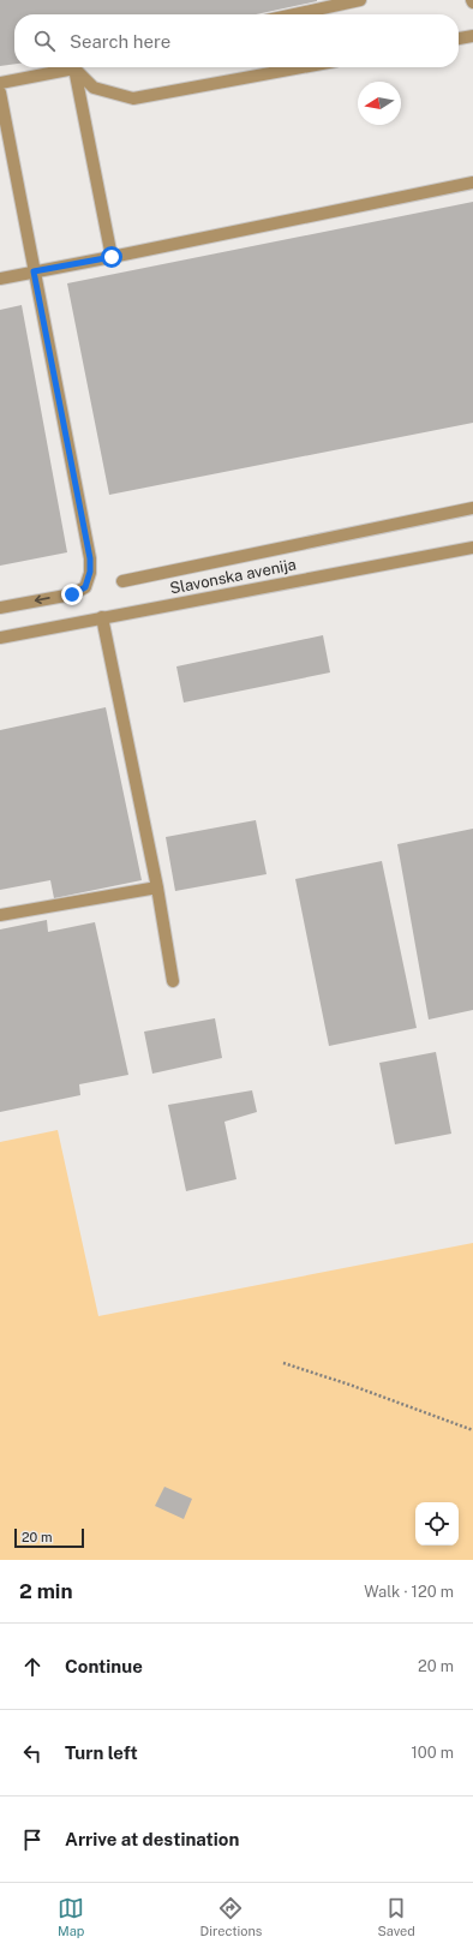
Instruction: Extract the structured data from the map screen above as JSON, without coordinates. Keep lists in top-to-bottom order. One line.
{"streets":{"street":["Slavonska avenija"]},"scale_bar":"20 m","north":"left","page":{"search":"Search here","scale":"20 m","heading":["2 min","Walk · 120 m"],"list":[["Continue","20 m"],["Turn left","100 m"],"Arrive at destination"],"nav":["Map","Directions","Saved"]}}
